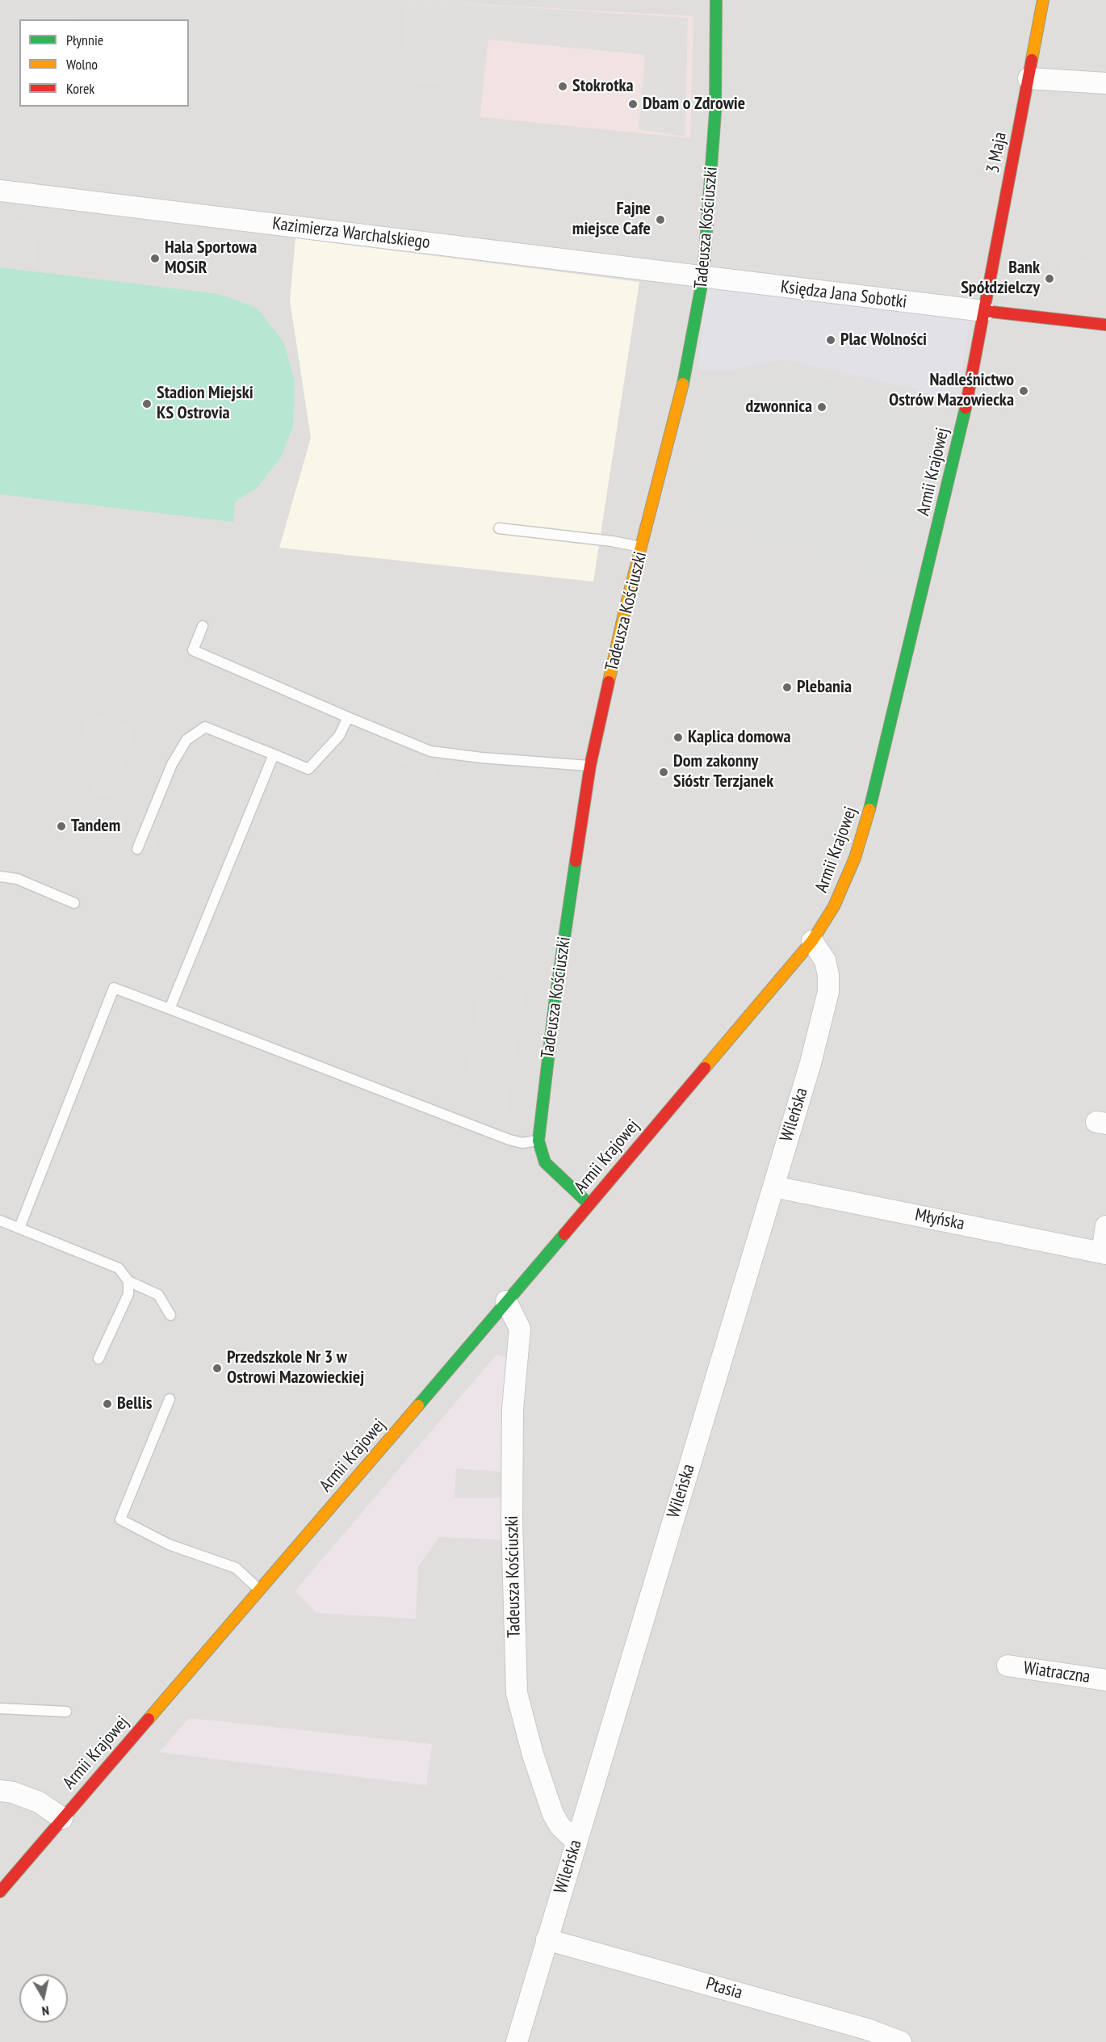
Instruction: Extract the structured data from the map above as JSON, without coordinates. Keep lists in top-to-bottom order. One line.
{"streets":{"main road":["3 Maja","Tadeusza Kościuszki","Armii Krajowej"],"street":["Kazimierza Warchalskiego","Księdza Jana Sobotki","Wileńska","Młyńska","Wiatraczna","Ptasia"]},"crossings":[["3 Maja","Księdza Jana Sobotki"],["3 Maja","Armii Krajowej"],["Tadeusza Kościuszki","Kazimierza Warchalskiego"],["Tadeusza Kościuszki","Księdza Jana Sobotki"],["Tadeusza Kościuszki","Armii Krajowej"],["Tadeusza Kościuszki","Wileńska"],["Kazimierza Warchalskiego","Księdza Jana Sobotki"],["Księdza Jana Sobotki","Armii Krajowej"],["Armii Krajowej","Wileńska"],["Wileńska","Młyńska"],["Wileńska","Ptasia"]],"places":["Stokrotka","Dbam o Zdrowie","Fajne miejsce Cafe","Hala Sportowa MOSiR","Bank Spółdzielczy","Plac Wolności","Nadleśnictwo Ostrów Mazowiecka","Stadion Miejski KS Ostrovia","dzwonnica","Plebania","Kaplica domowa","Dom zakonny Sióstr Terzjanek","Tandem","Przedszkole Nr 3 w Ostrowi Mazowieckiej","Bellis"],"legend":["Płynnie","Wolno","Korek"],"north":"bottom"}
